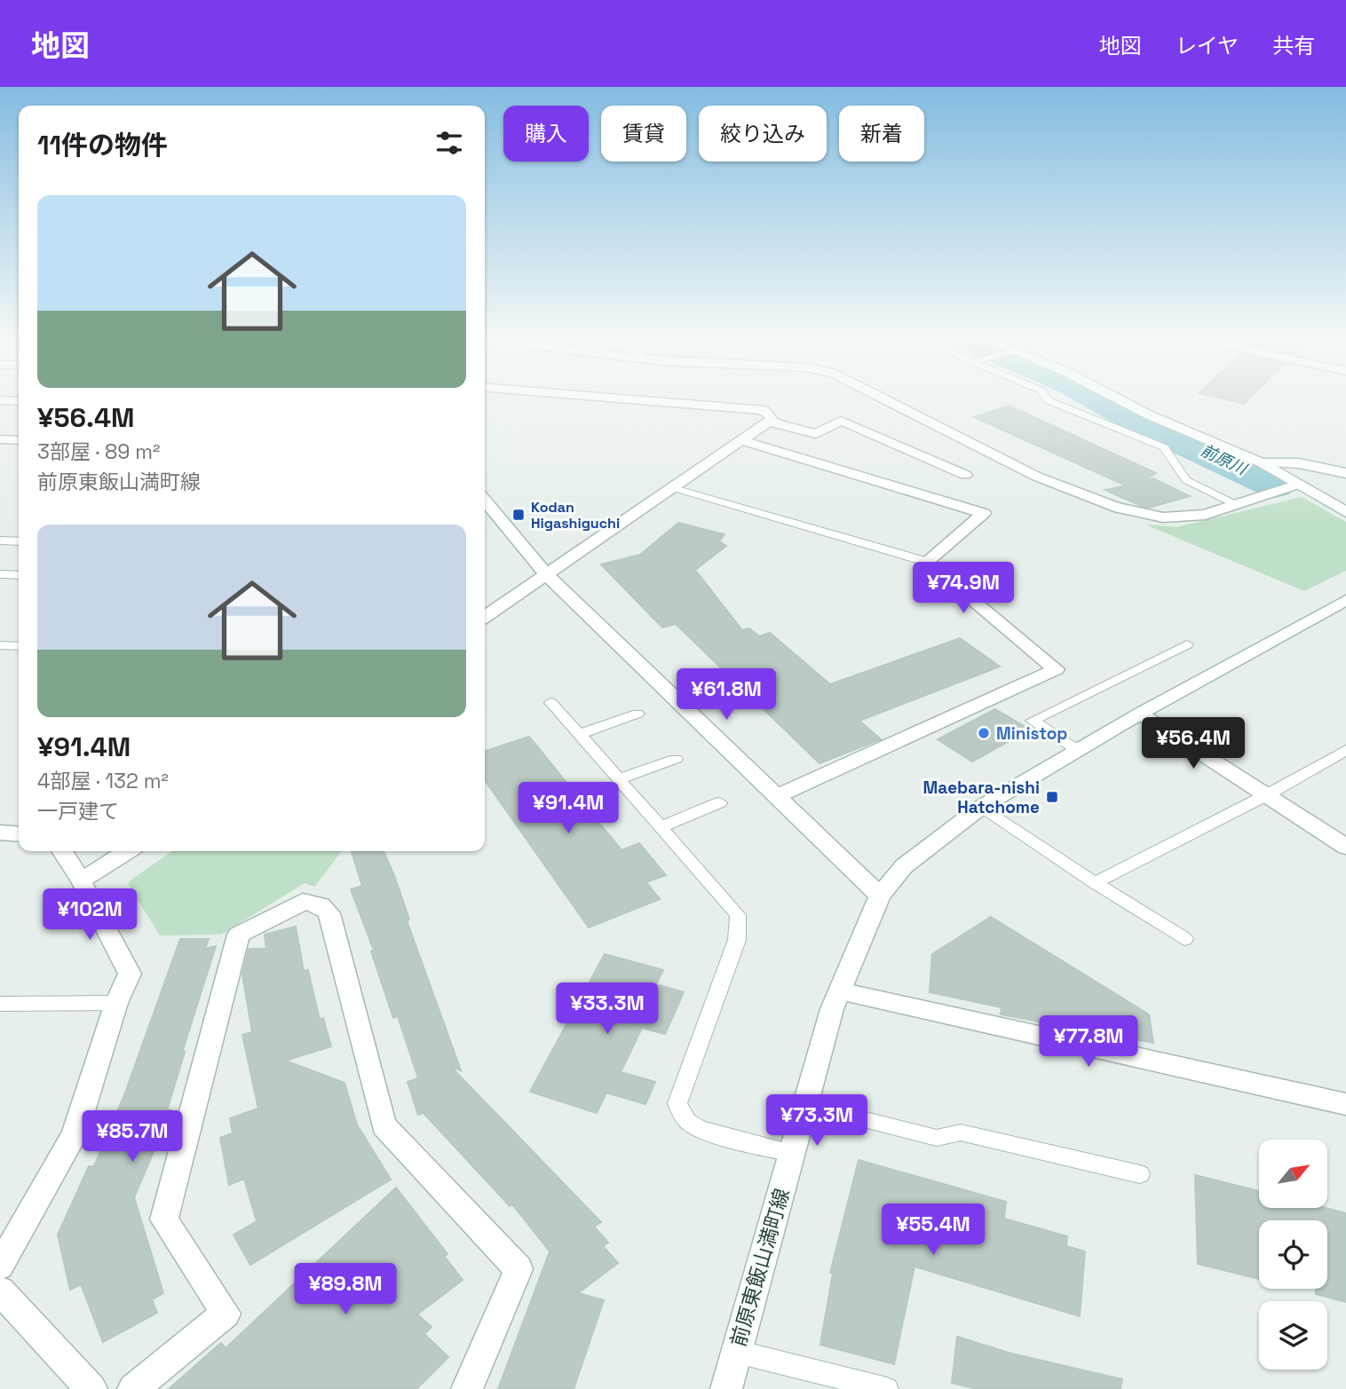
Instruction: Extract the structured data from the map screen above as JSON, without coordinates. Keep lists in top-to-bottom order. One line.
{"streets":{"street":["前原東飯山満町線"]},"water":["前原川"],"places":{"transit":["Kodan Higashiguchi","Maebara-nishi Hatchome"],"other":["Ministop"]},"north":"top right","page":{"header":"地図","nav":["地図","レイヤ","共有"],"chip":["購入","賃貸","絞り込み","新着"],"heading":"11件の物件","list":[{"name":"¥56.4M","note":"3部屋 · 89 m² · 前原東飯山満町線"},{"name":"¥91.4M","note":"4部屋 · 132 m² · 一戸建て"}],"price":["¥74.9M","¥61.8M","¥56.4M","¥91.4M","¥102M","¥33.3M","¥77.8M","¥73.3M","¥85.7M","¥55.4M","¥89.8M"]}}
